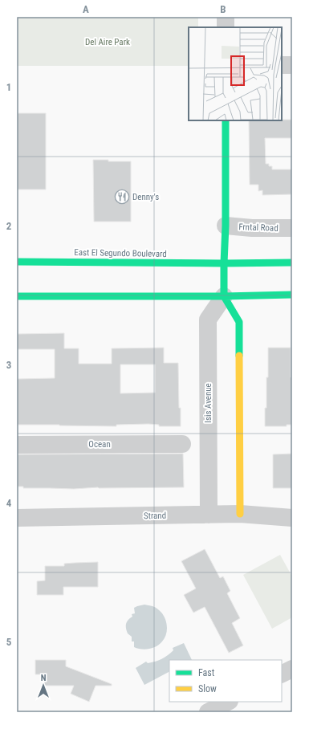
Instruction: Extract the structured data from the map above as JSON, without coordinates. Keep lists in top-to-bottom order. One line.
{"streets":{"main road":["East El Segundo Boulevard"],"street":["Frntal Road","Isis Avenue","Ocean","Strand"]},"crossings":[["Isis Avenue","Strand"]],"parks":["Del Aire Park"],"places":{"restaurant":["Denny's"]},"legend":["Fast","Slow"],"north":"top","grid":{"columns":["A","B"],"rows":["1","2","3","4","5"]}}
